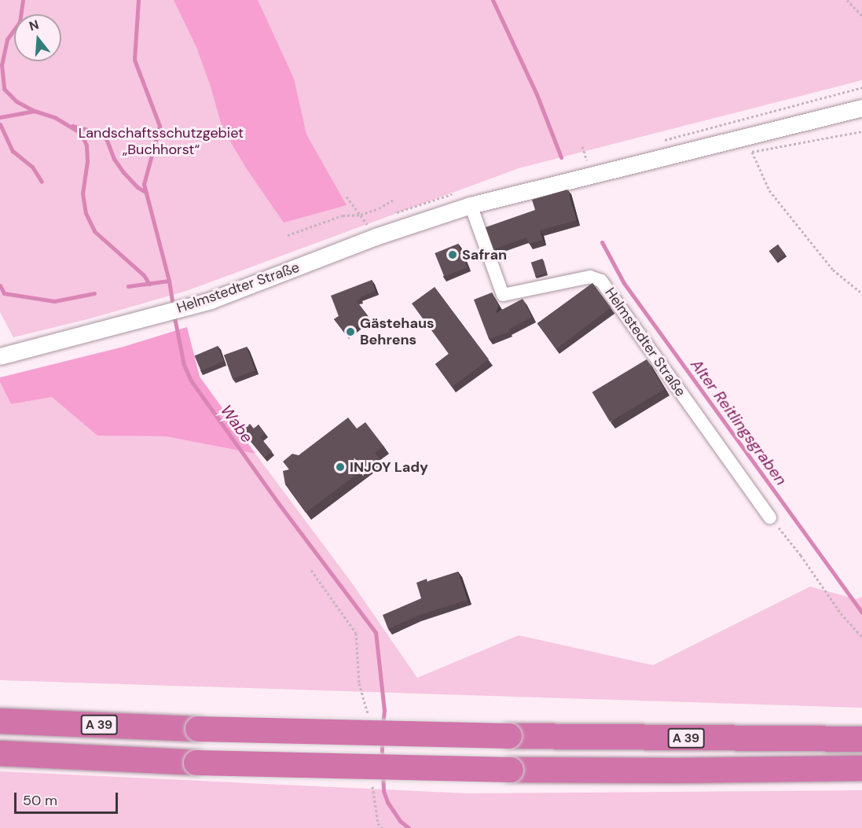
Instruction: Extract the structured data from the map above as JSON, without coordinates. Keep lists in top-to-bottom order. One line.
{"streets":{"highway":["A 39"],"street":["Helmstedter Straße"]},"water":["Alter Reitlingsgraben","Wabe"],"parks":["Landschaftsschutzgebiet „Buchhorst“"],"places":["Safran","Gästehaus Behrens","INJOY Lady"],"scale_bar":"50 m","north":"top"}
